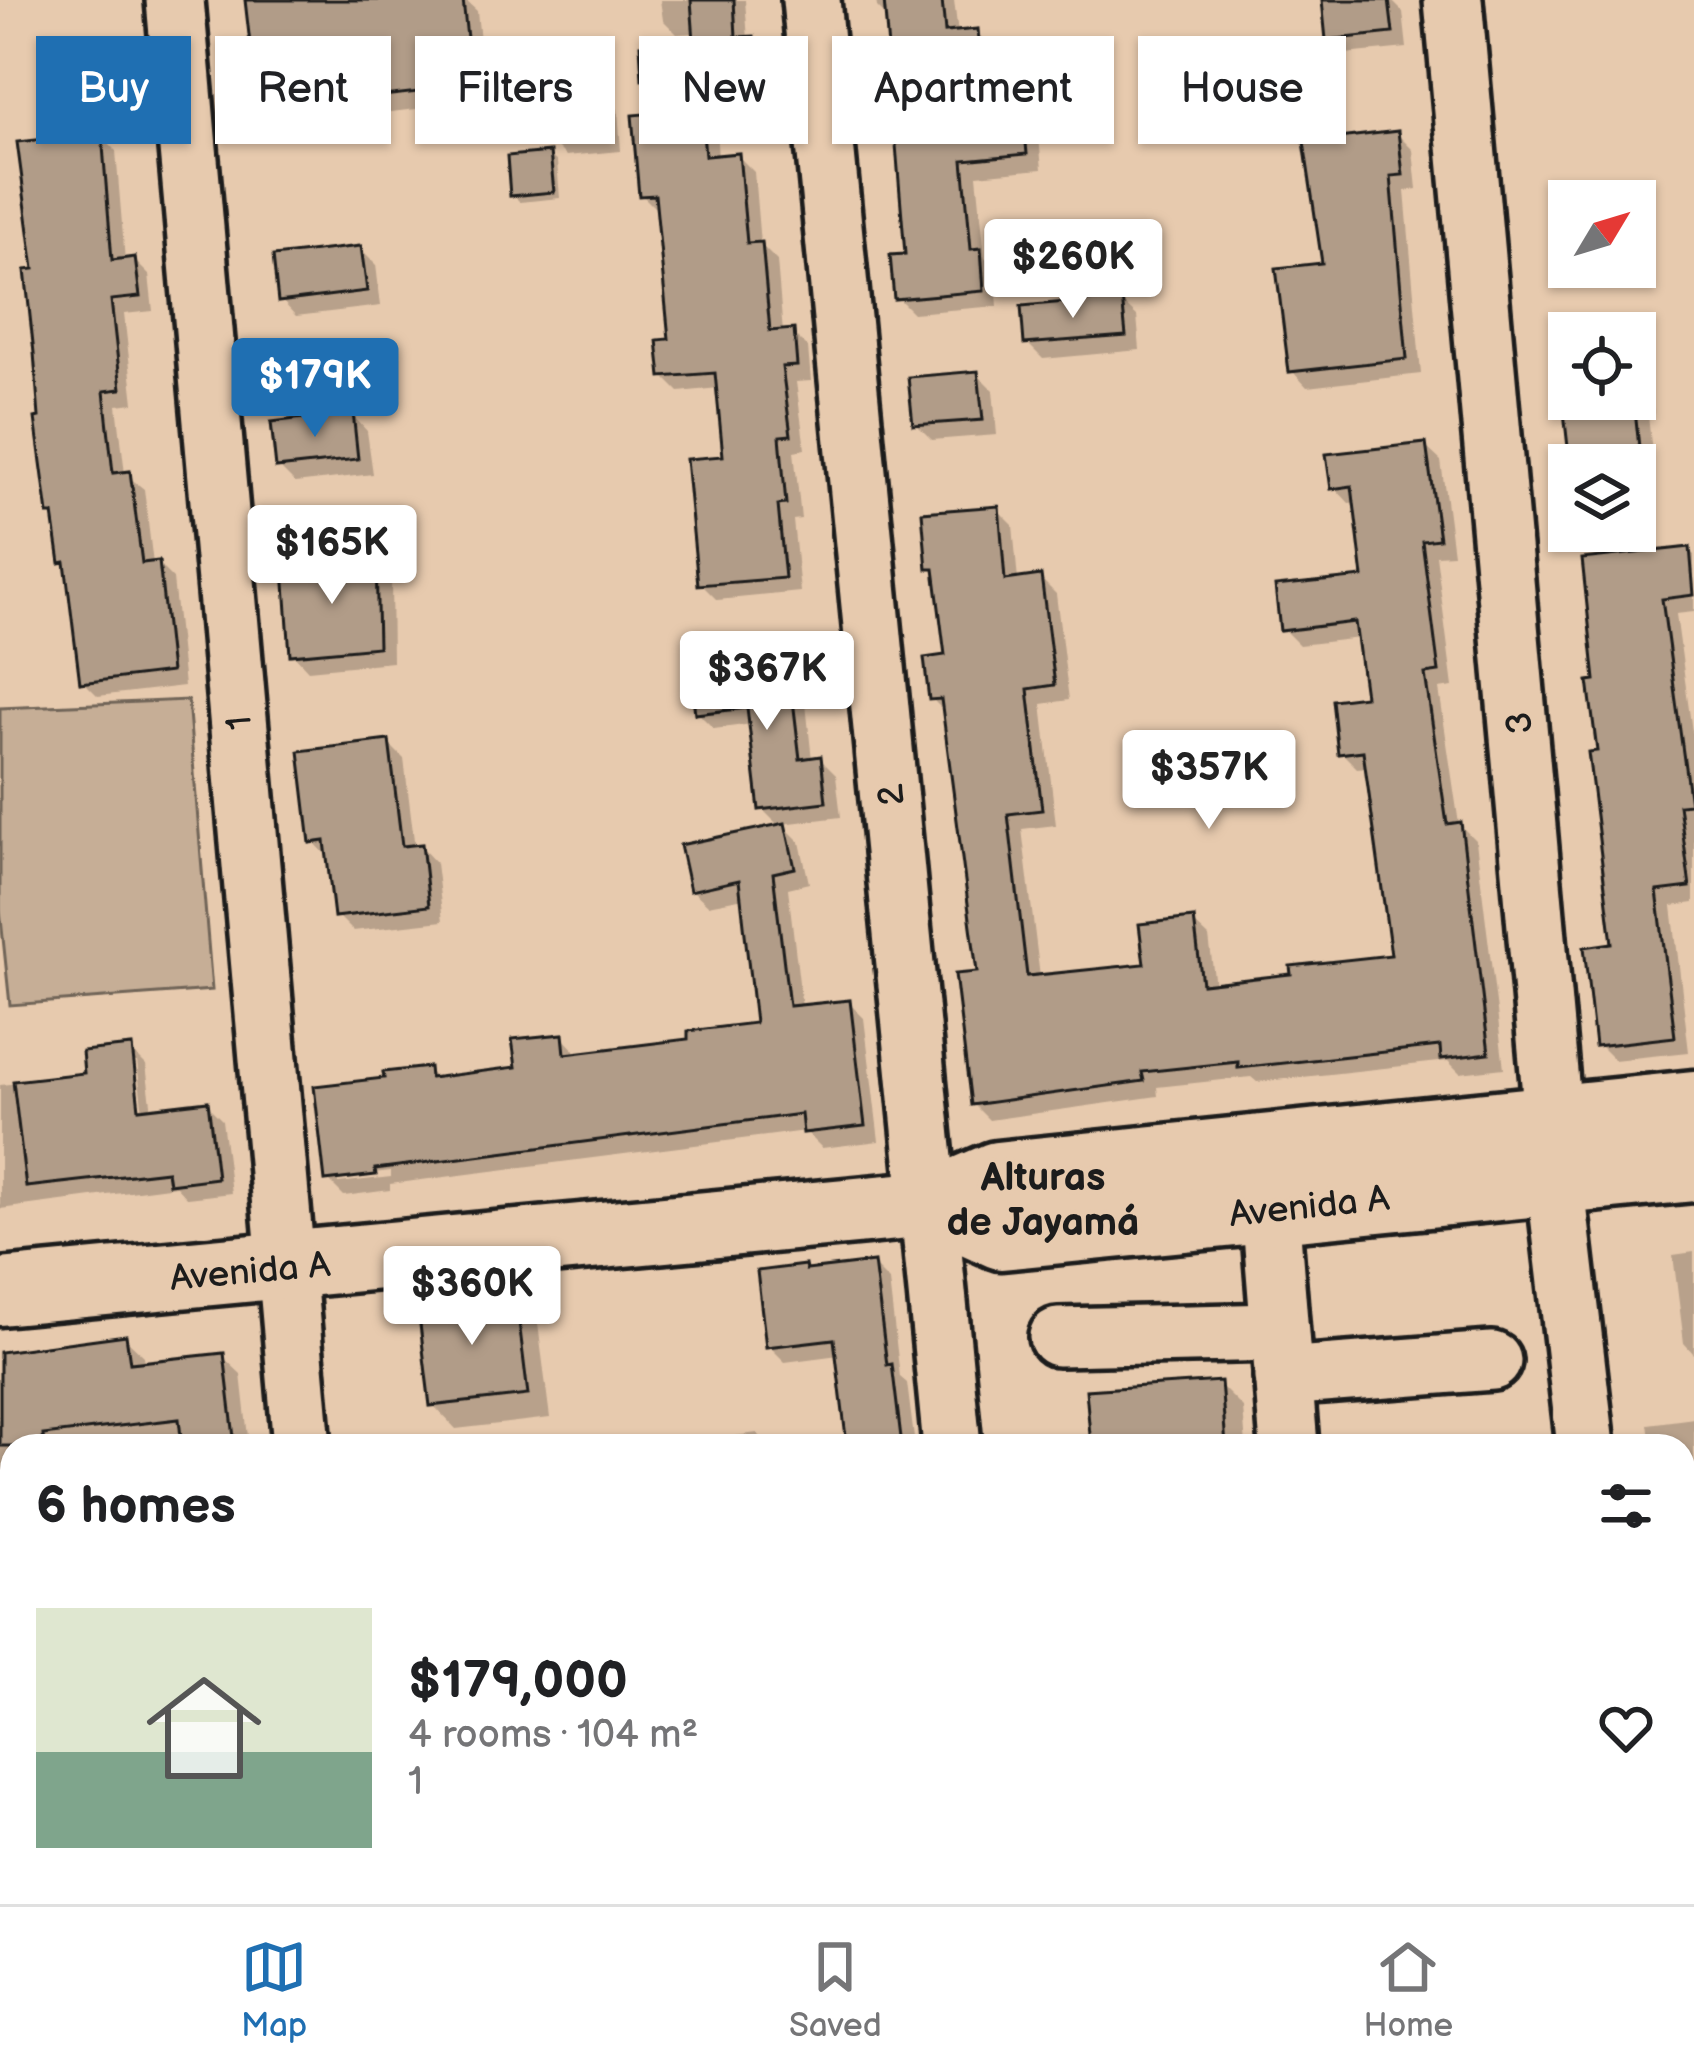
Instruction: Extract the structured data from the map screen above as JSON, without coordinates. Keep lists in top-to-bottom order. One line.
{"streets":{"main road":["Avenida A"],"street":["1","3","2"]},"crossings":[["1","Avenida A"],["3","Avenida A"],["2","Avenida A"]],"districts":["Alturas de Jayamá"],"north":"top right","page":{"chip":["Buy","Rent","Filters","New","Apartment","House"],"price":["$260K","$179K","$165K","$367K","$357K","$360K"],"heading":"6 homes","list":[{"name":"$179,000","note":"4 rooms · 104 m² · 1"}],"tabs":["Map","Saved","Home"]}}
